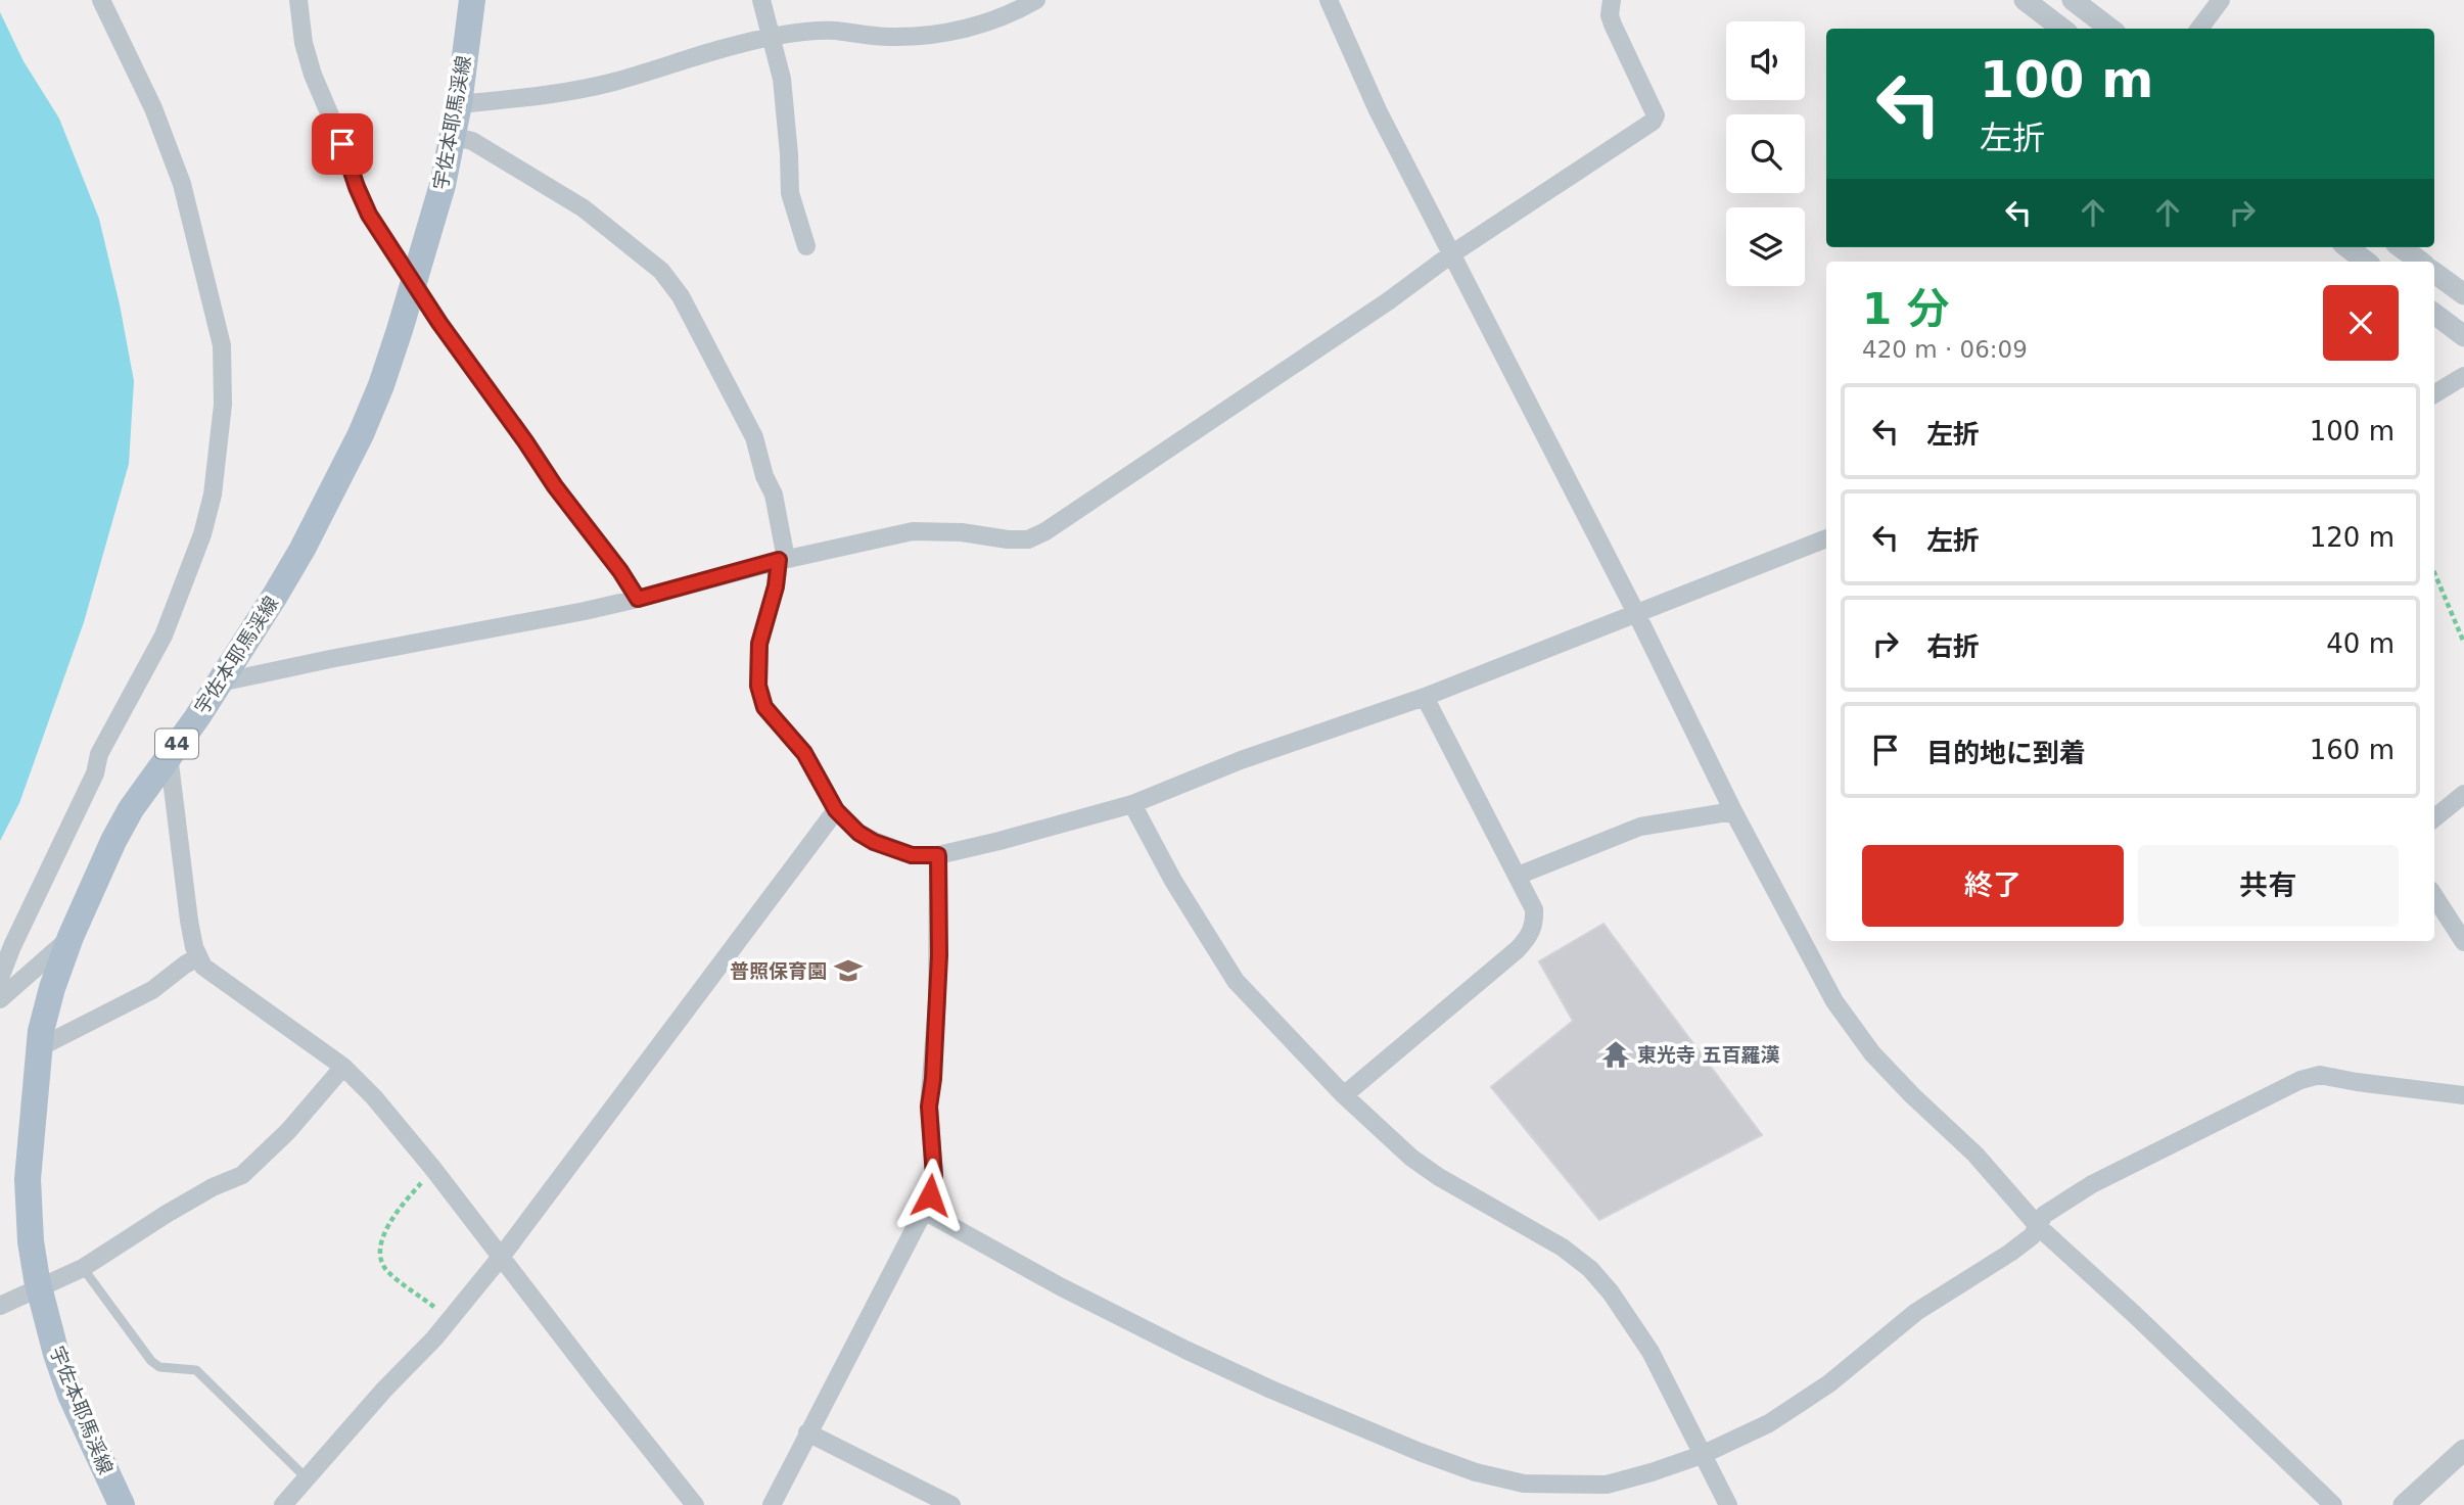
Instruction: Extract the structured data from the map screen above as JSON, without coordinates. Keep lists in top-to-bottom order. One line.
{"streets":{"main road":["宇佐本耶馬渓線","44"]},"places":{"school or university":["普照保育園"],"temple":["東光寺 五百羅漢"]},"page":{"turn":["100 m","左折"],"heading":["1 分","420 m · 06:09"],"list":[{"name":"左折","value":"100 m"},{"name":"左折","value":"120 m"},{"name":"右折","value":"40 m"},{"name":"目的地に到着","value":"160 m"}],"buttons":["終了","共有"]}}
